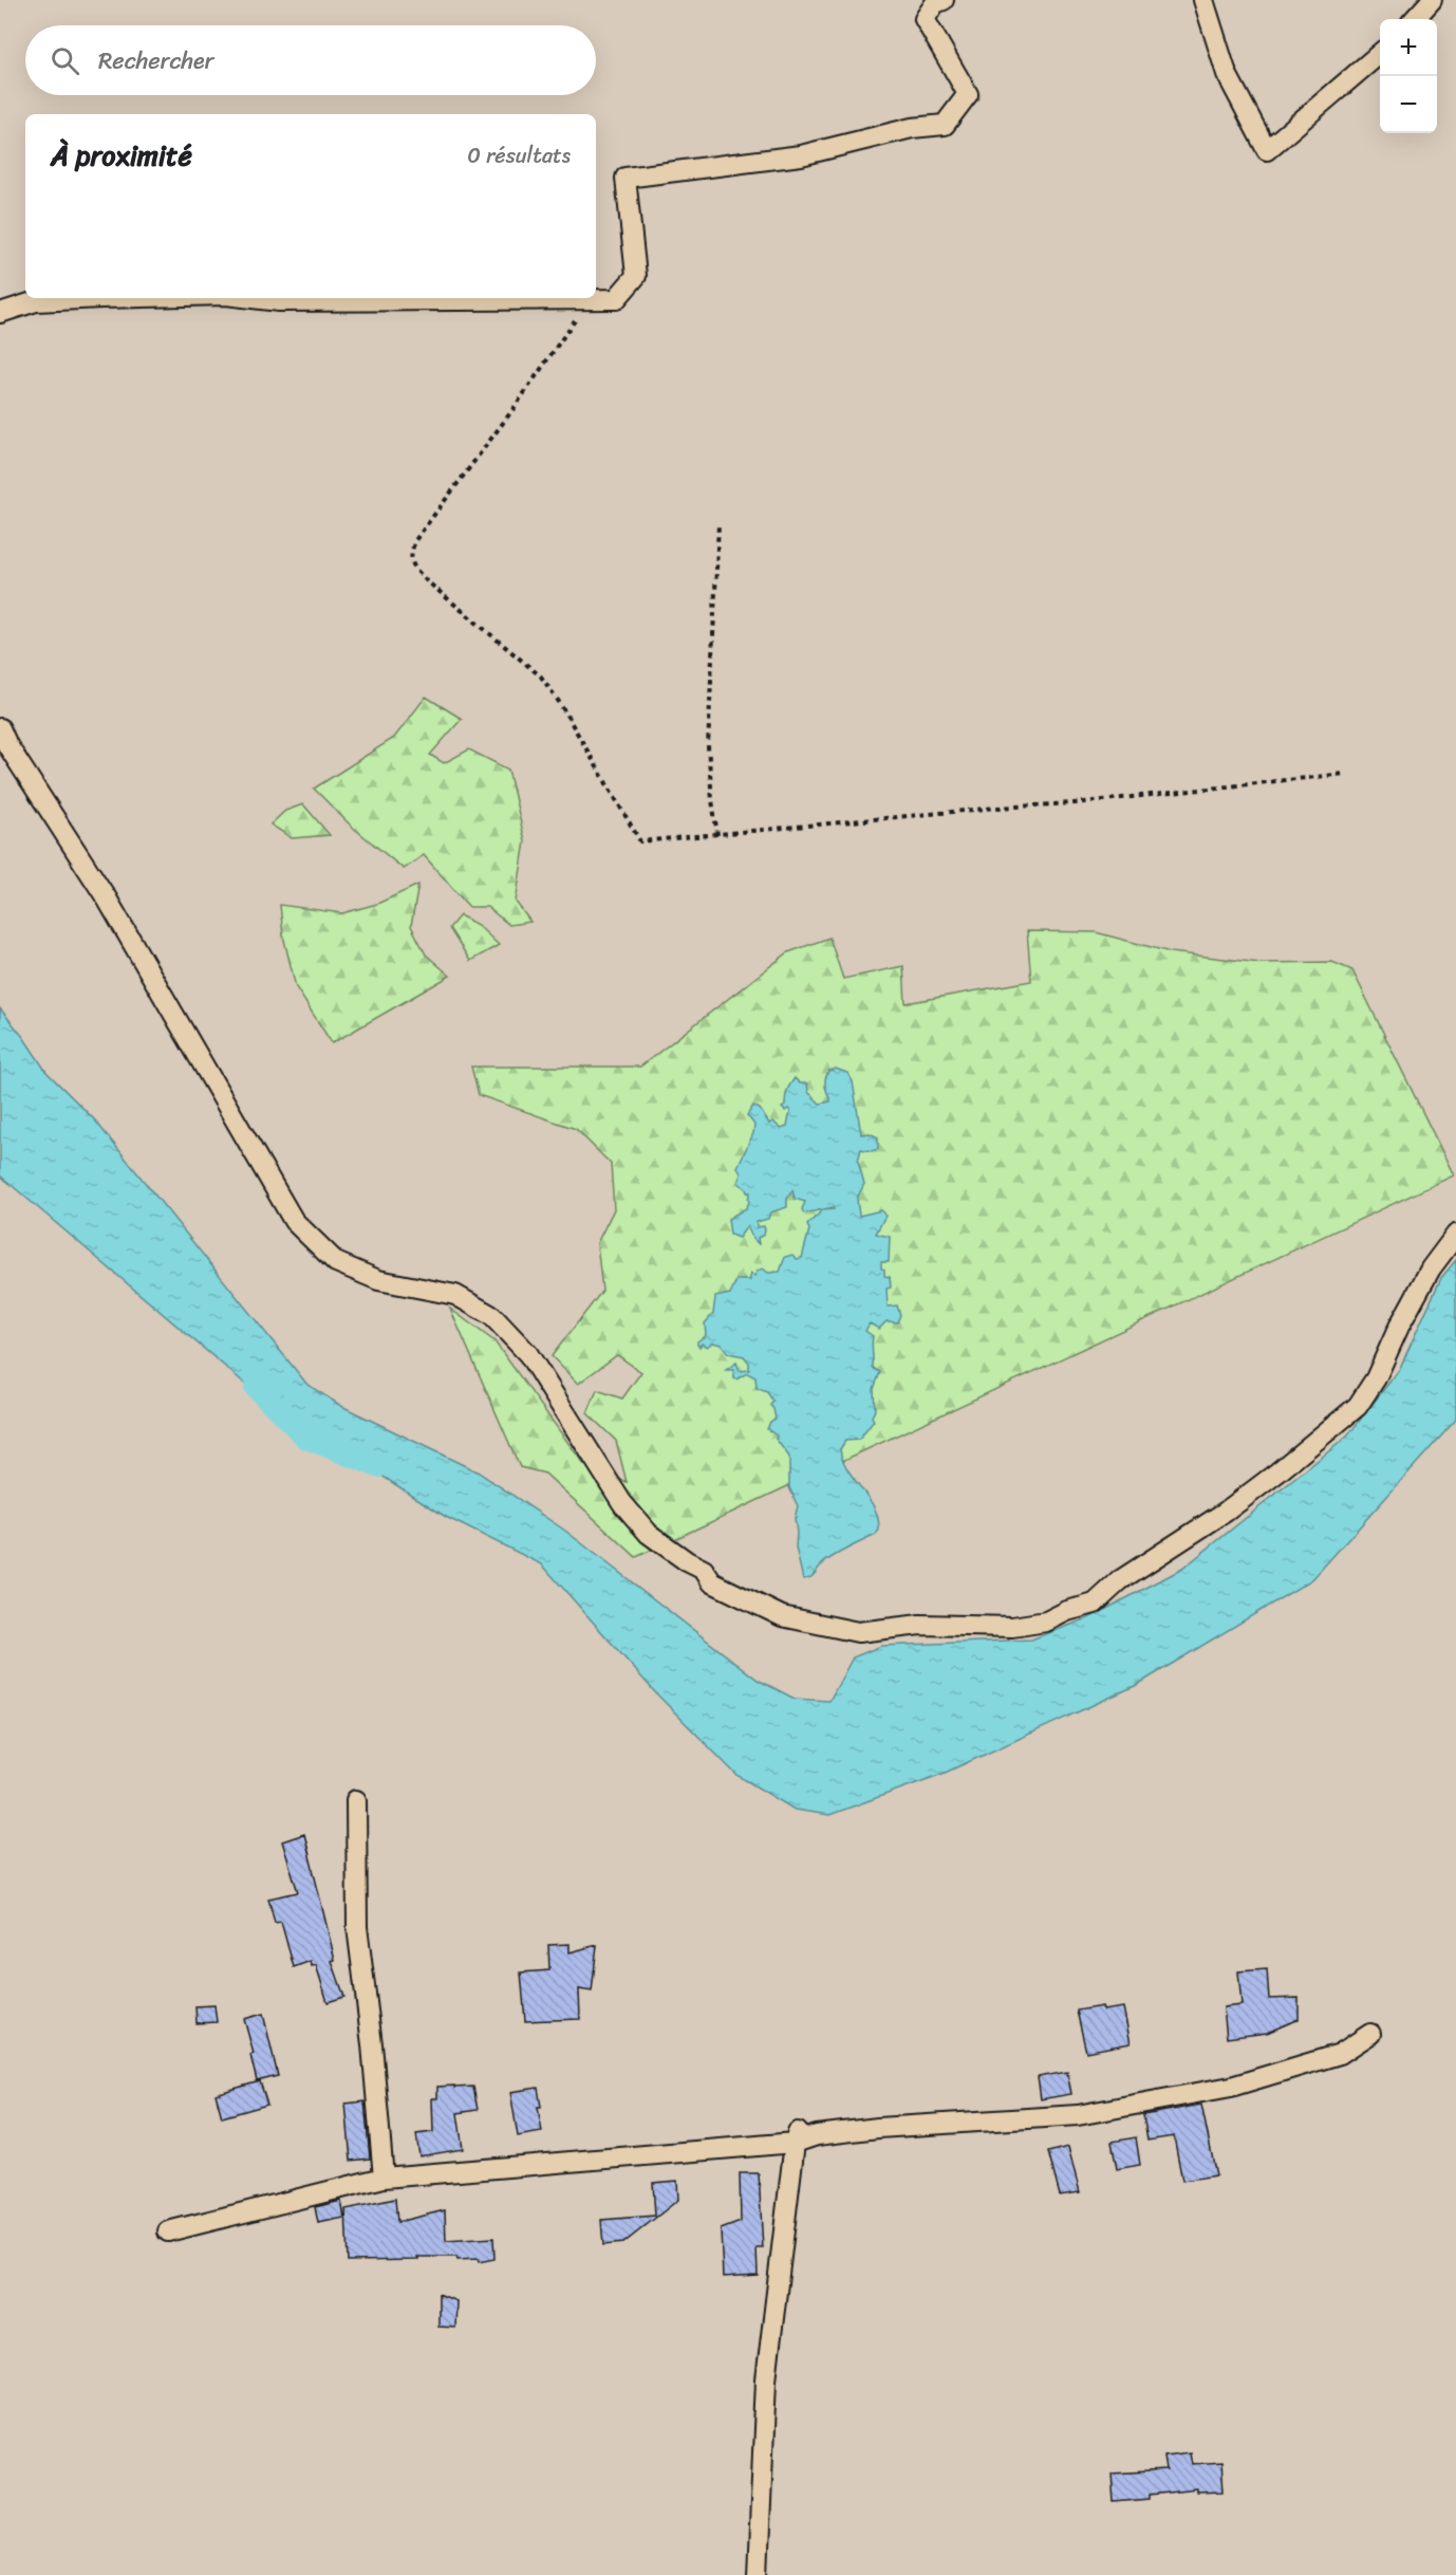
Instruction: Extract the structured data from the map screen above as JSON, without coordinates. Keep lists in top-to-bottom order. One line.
{"page":{"map_buttons":["+","−"],"search":"Rechercher","heading":["À proximité","0 résultats"]}}
